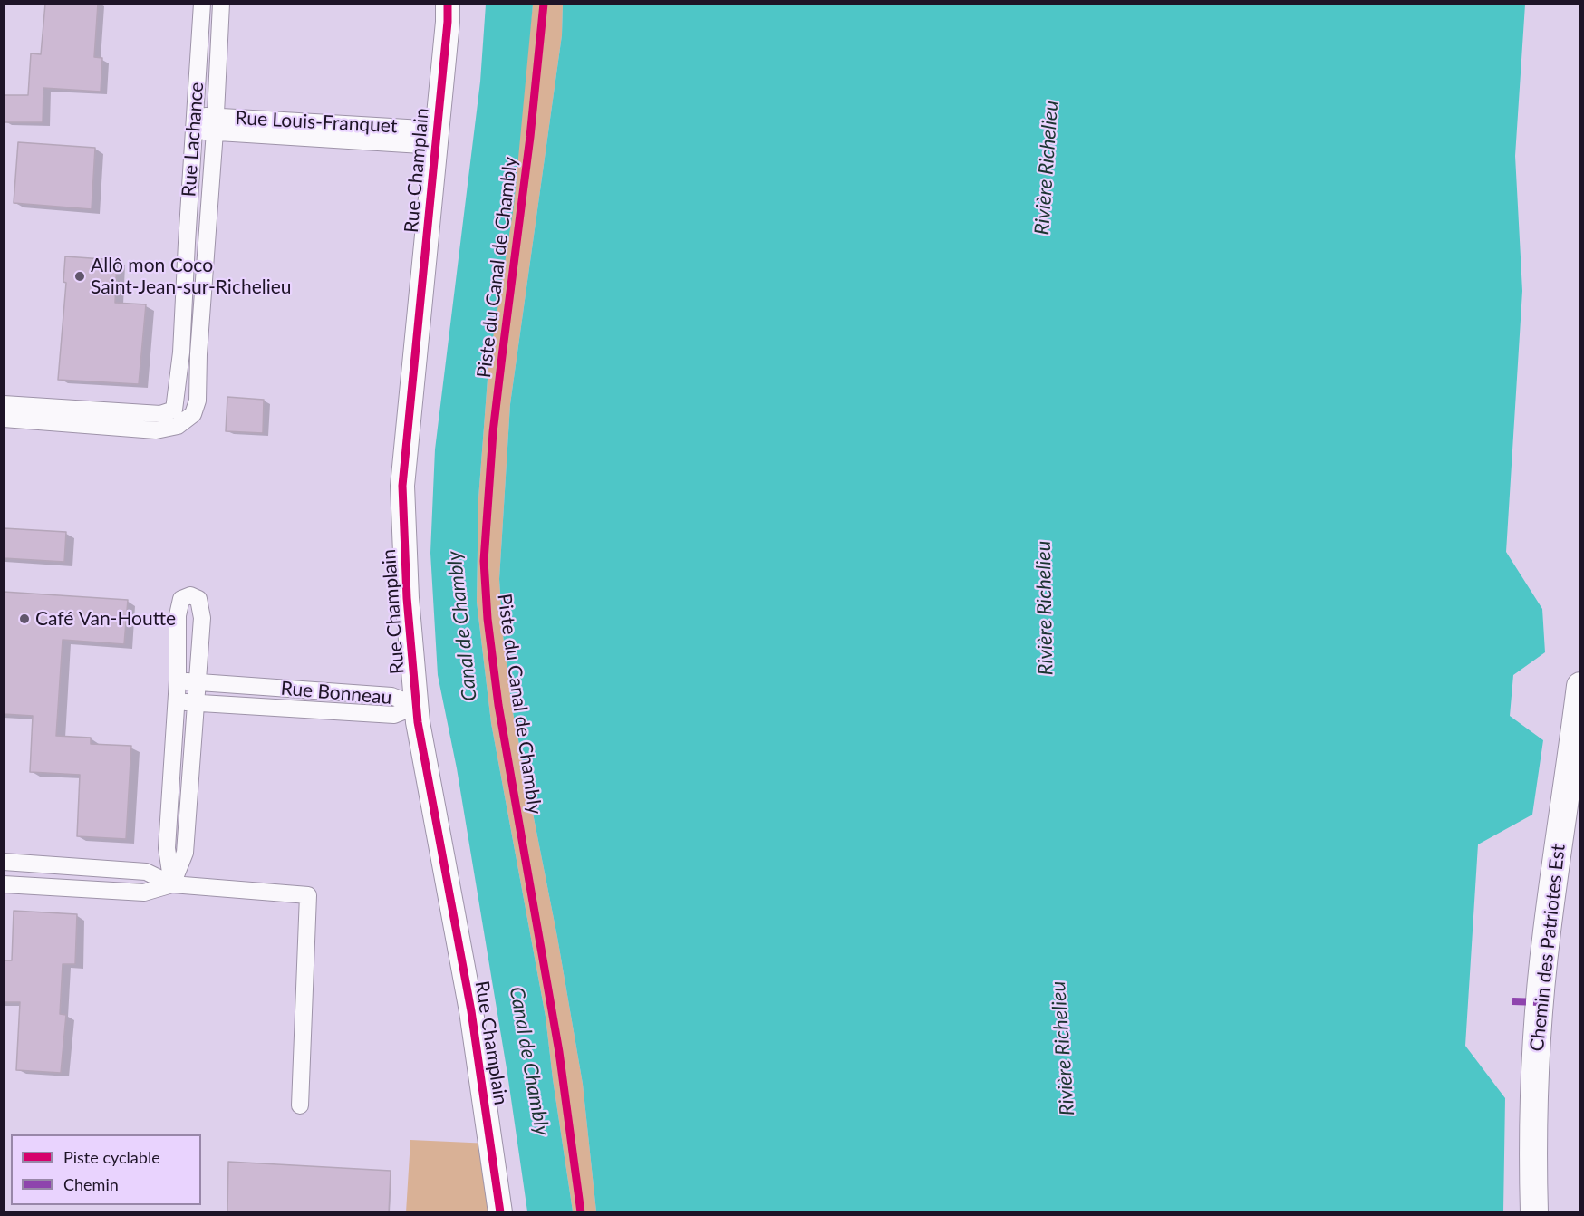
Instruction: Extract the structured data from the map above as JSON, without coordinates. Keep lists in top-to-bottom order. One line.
{"streets":{"main road":["Chemin des Patriotes Est"],"street":["Rue Louis-Franquet","Rue Lachance","Rue Champlain","Rue Bonneau"],"cycle path":["Piste du Canal de Chambly"]},"crossings":[["Rue Louis-Franquet","Rue Lachance"],["Rue Louis-Franquet","Rue Champlain"],["Rue Champlain","Rue Bonneau"]],"water":["Rivière Richelieu","Canal de Chambly"],"places":["Allô mon Coco Saint-Jean-sur-Richelieu","Café Van-Houtte"],"legend":["Piste cyclable","Chemin"]}
